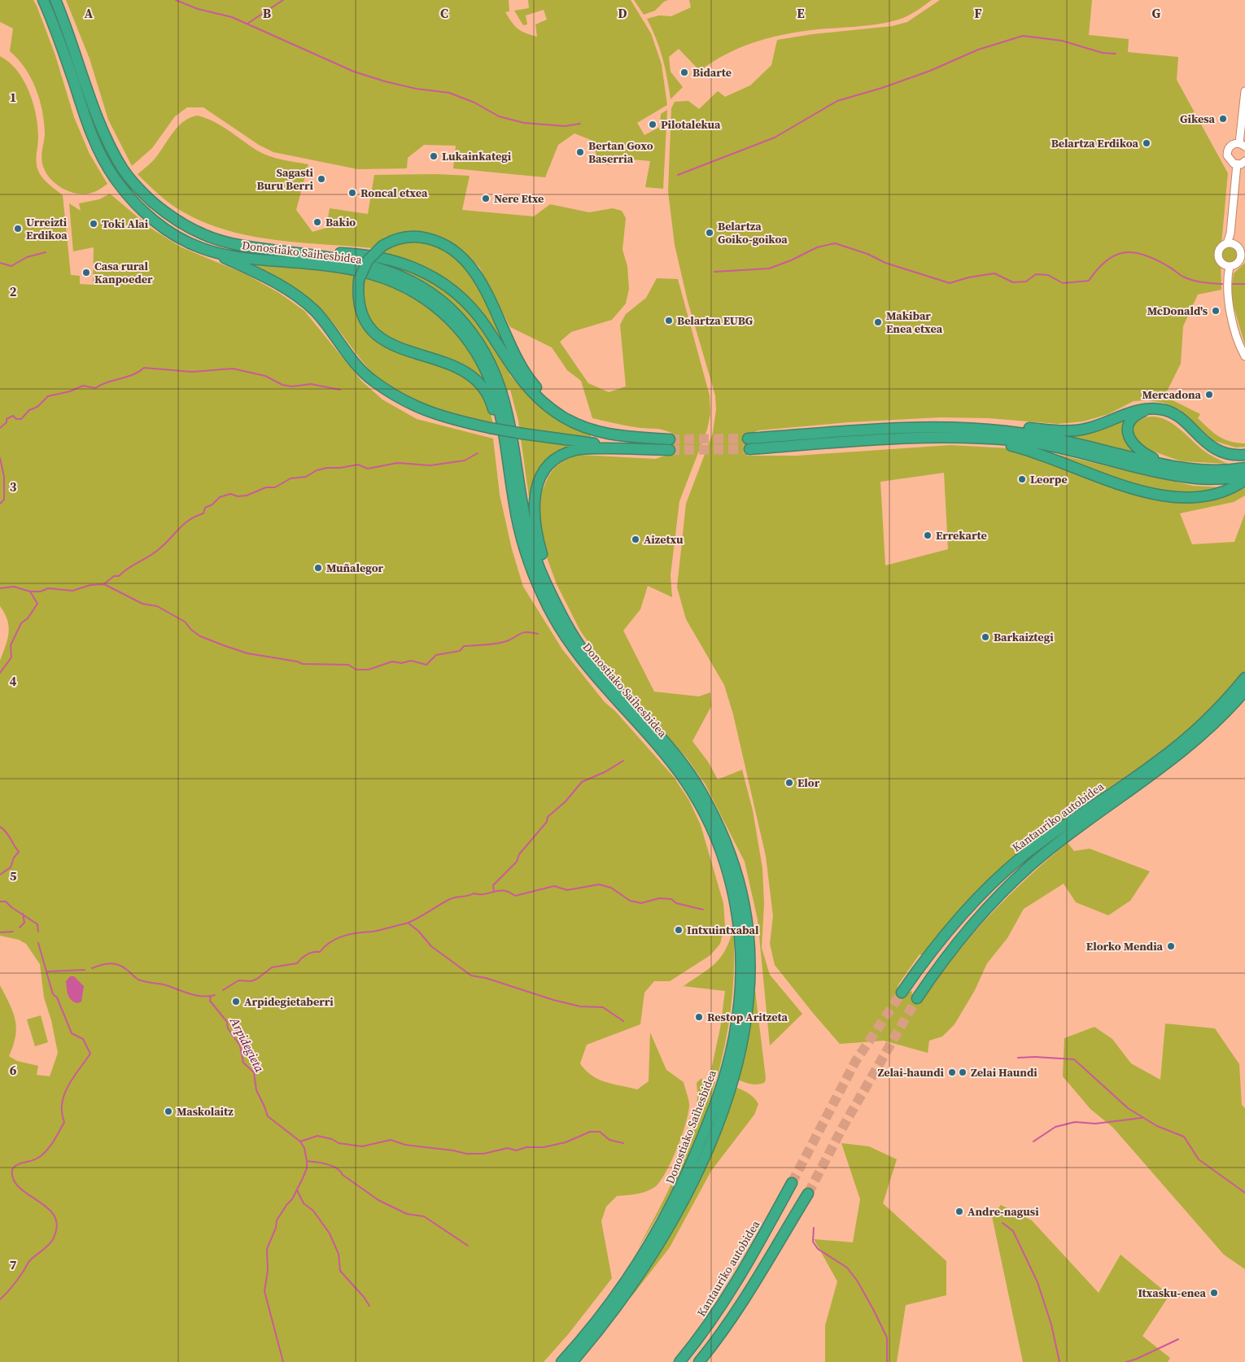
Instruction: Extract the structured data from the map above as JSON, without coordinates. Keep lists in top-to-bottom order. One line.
{"streets":{"highway":["Donostiako Saihesbidea","Kantauriko autobidea"]},"water":["Arpidegieta"],"places":["Bidarte","Gikesa","Pilotalekua","Belartza Erdikoa","Bertan Goxo Baserria","Lukainkategi","Sagasti Buru Berri","Roncal etxea","Nere Etxe","Bakio","Toki Alai","Urreizti Erdikoa","Belartza Goiko-goikoa","Casa rural Kanpoeder","McDonald's","Belartza EUBG","Makibar Enea etxea","Mercadona","Leorpe","Errekarte","Aizetxu","Muñalegor","Barkaiztegi","Elor","Intxuintxabal","Elorko Mendia","Arpidegietaberri","Restop Aritzeta","Zelai-haundi","Zelai Haundi","Maskolaitz","Andre-nagusi","Itxasku-enea"],"grid":{"columns":["A","B","C","D","E","F","G"],"rows":["1","2","3","4","5","6","7"]}}
